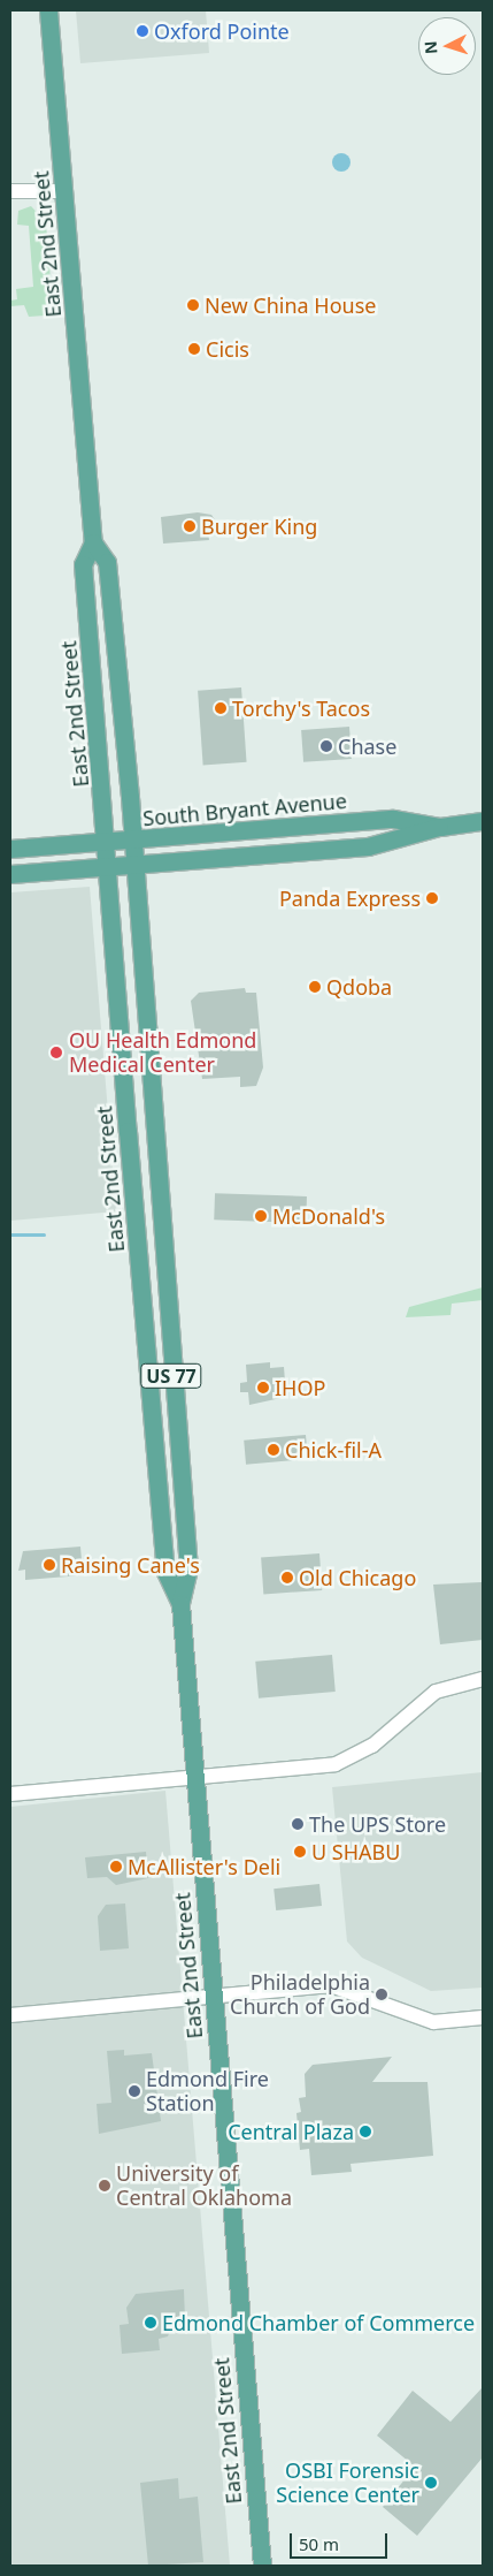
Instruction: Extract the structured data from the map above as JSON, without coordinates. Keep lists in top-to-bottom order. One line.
{"streets":{"main road":["East 2nd Street","South Bryant Avenue","US 77"]},"crossings":[["East 2nd Street","South Bryant Avenue"]],"places":["Oxford Pointe","New China House","Cicis","Burger King","Torchy's Tacos","Chase","Panda Express","Qdoba","OU Health Edmond Medical Center","McDonald's","IHOP","Chick-fil-A","Raising Cane's","Old Chicago","The UPS Store","U SHABU","McAllister's Deli","Philadelphia Church of God","Edmond Fire Station","Central Plaza","University of Central Oklahoma","Edmond Chamber of Commerce","OSBI Forensic Science Center"],"scale_bar":"50 m","north":"left"}
